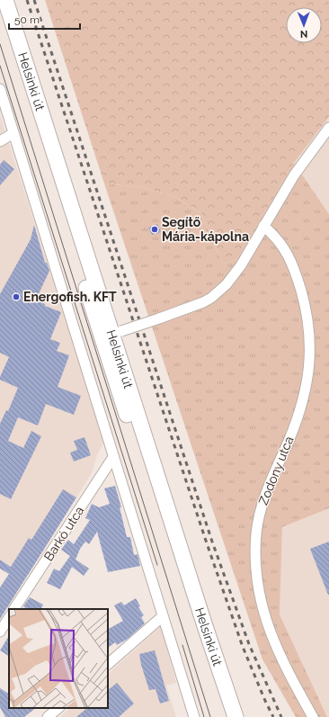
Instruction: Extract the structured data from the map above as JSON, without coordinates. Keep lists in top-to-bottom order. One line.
{"streets":{"main road":["Helsinki út"],"street":["Zodony utca","Barkó utca"]},"places":["Segítő Mária-kápolna","Energofish. KFT"],"scale_bar":"50 m","north":"bottom"}
